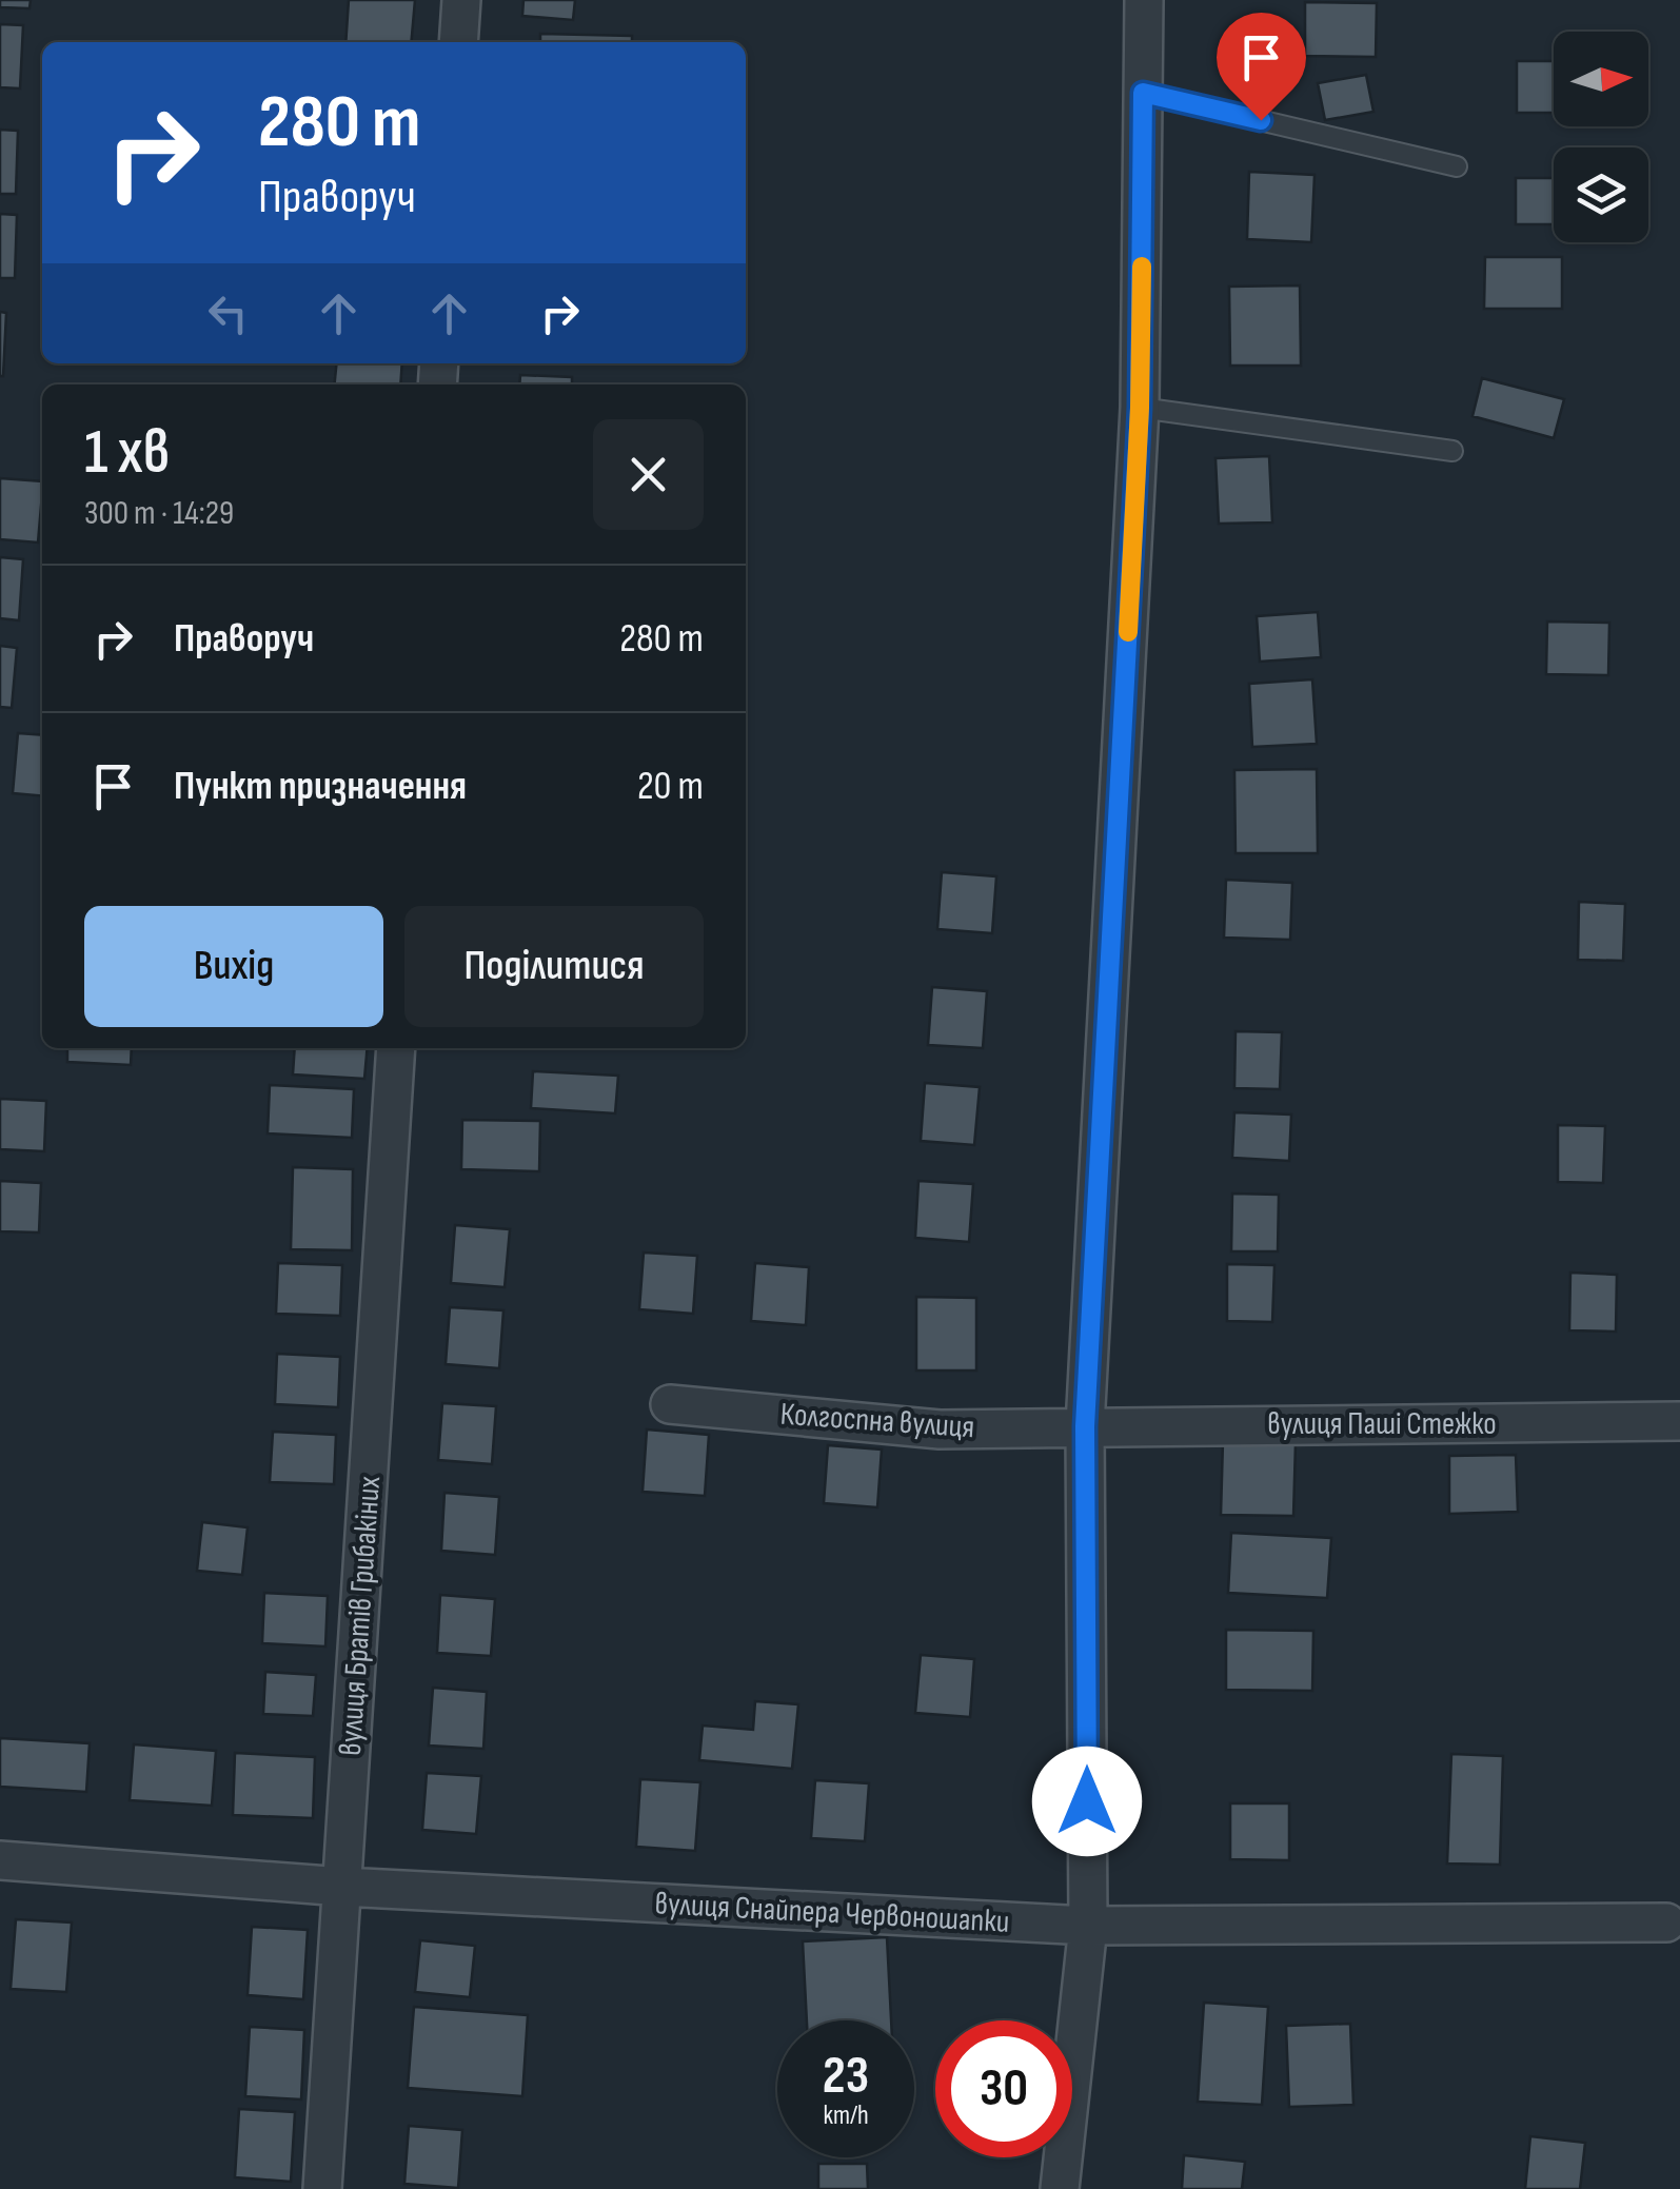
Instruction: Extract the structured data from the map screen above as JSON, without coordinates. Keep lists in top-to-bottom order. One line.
{"streets":{"street":["Колгоспна вулиця","вулиця Паші Стежко","вулиця Братів Грибакіних","вулиця Снайпера Червоношапки"]},"crossings":[["Колгоспна вулиця","вулиця Паші Стежко"],["вулиця Братів Грибакіних","вулиця Снайпера Червоношапки"]],"north":"right","page":{"turn":["280 m","Праворуч"],"heading":["1 хв","300 m · 14:29"],"list":[{"name":"Праворуч","value":"280 m"},{"name":"Пункт призначення","value":"20 m"}],"buttons":["Вихід","Поділитися"],"speed":"23 km/h","limit":"30"}}
